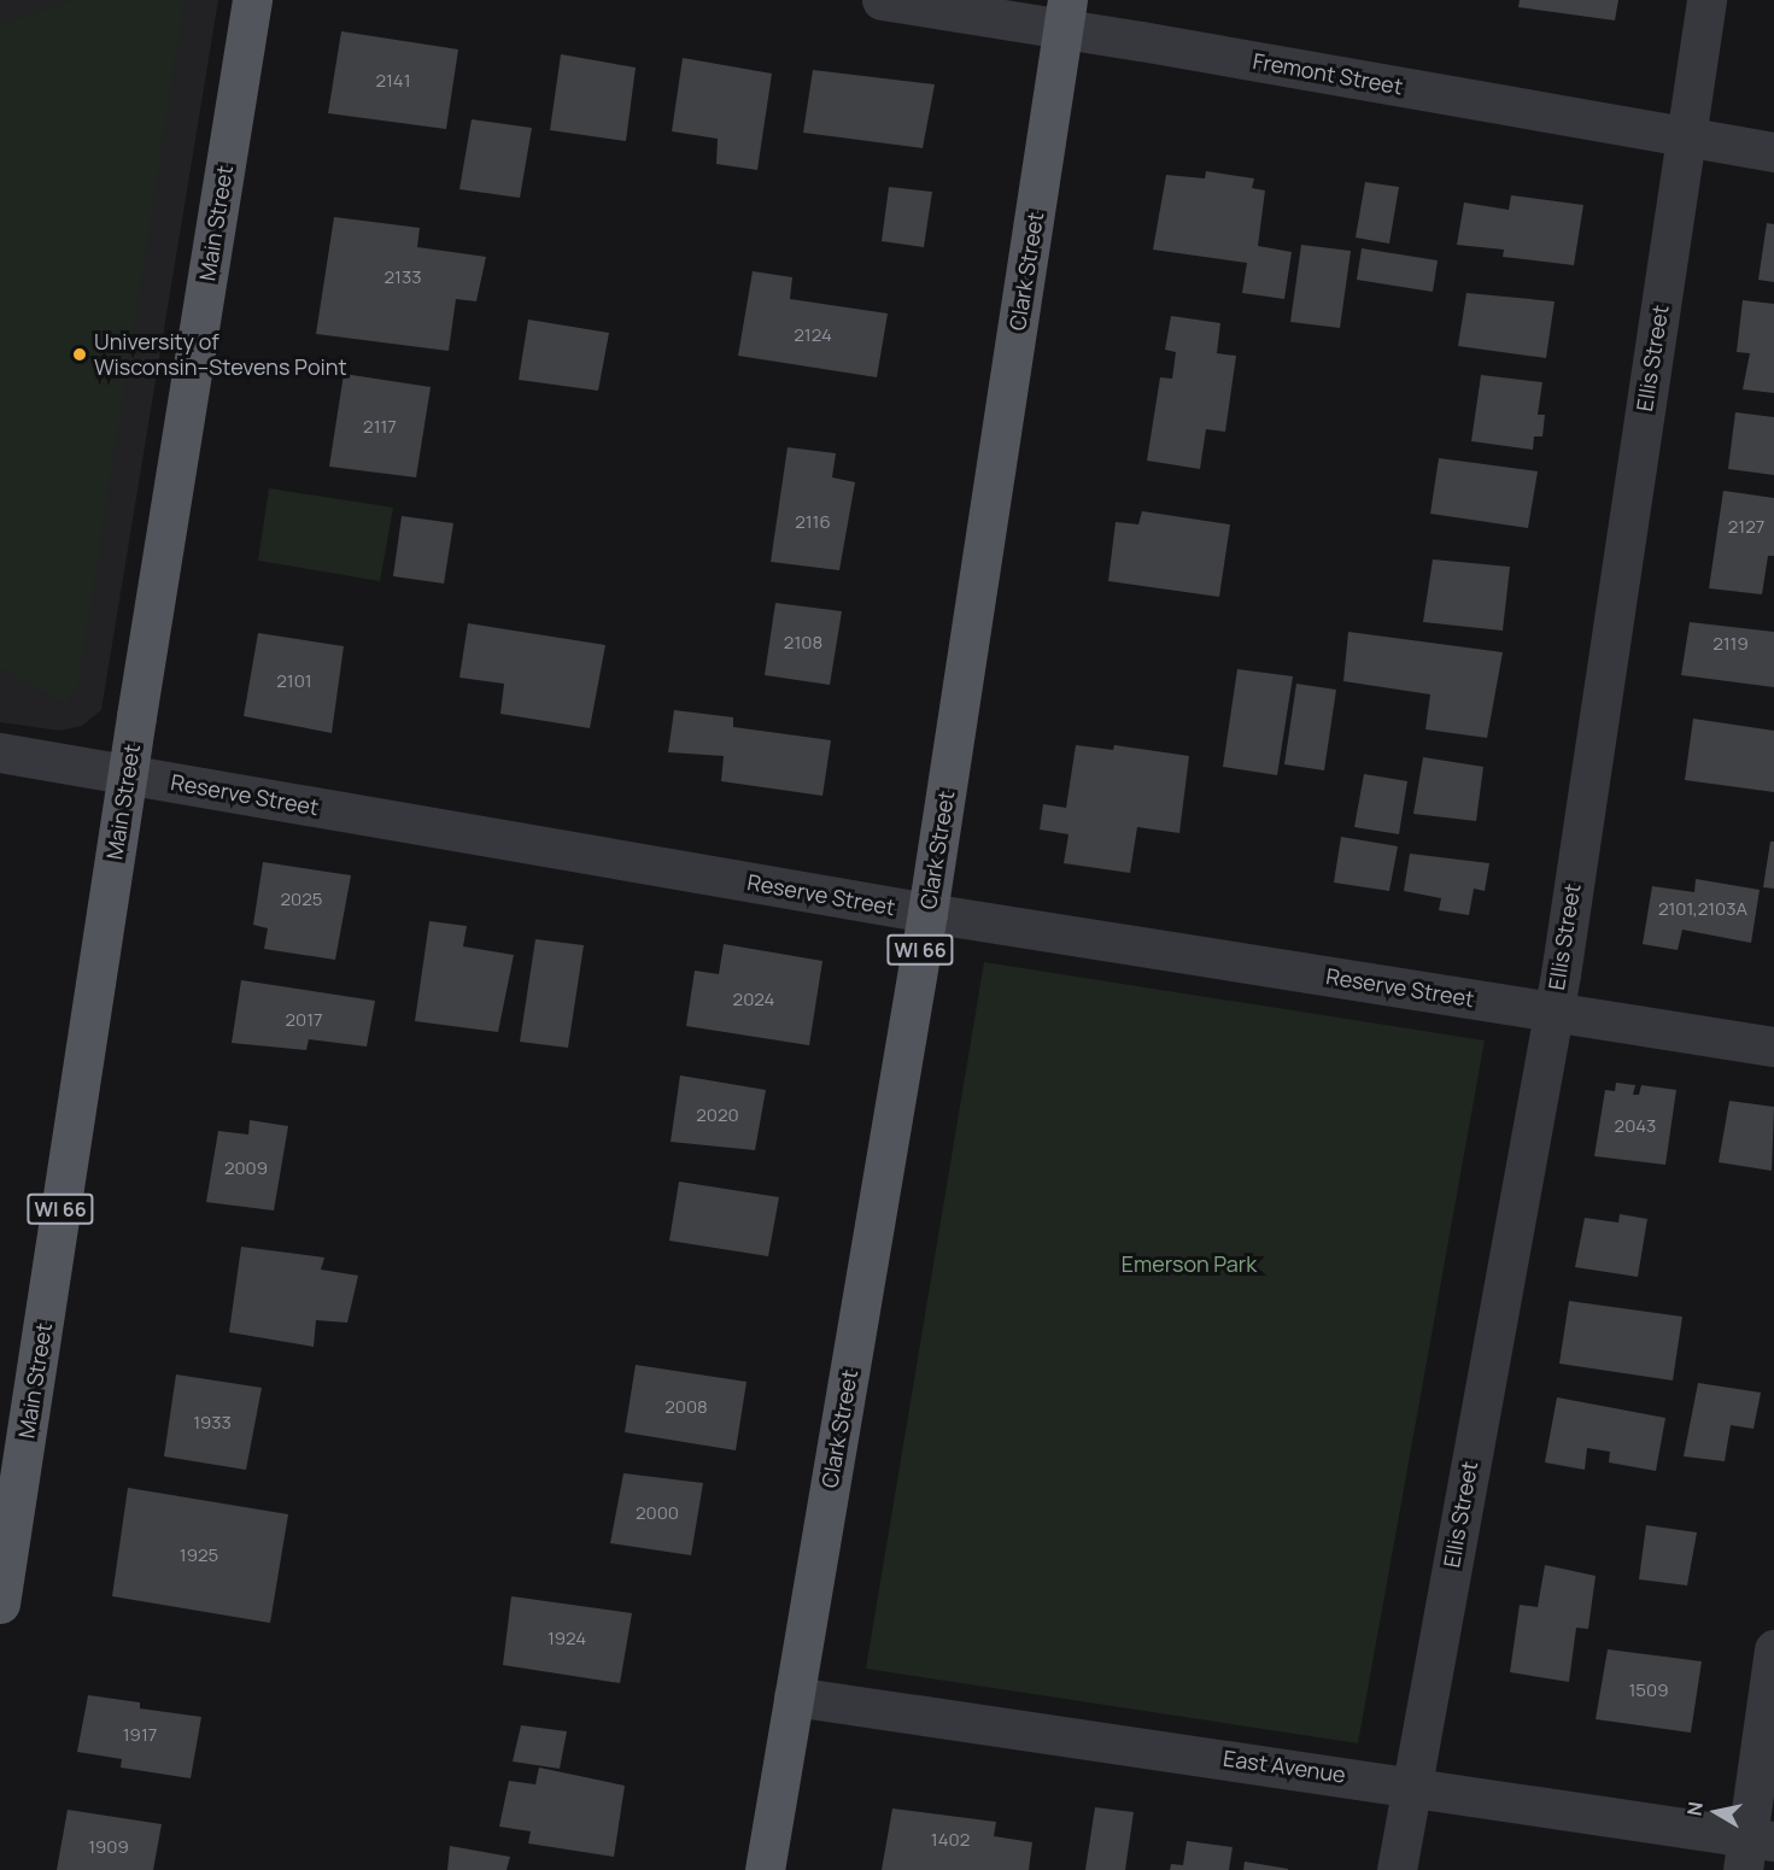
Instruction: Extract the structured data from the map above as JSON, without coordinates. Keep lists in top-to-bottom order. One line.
{"streets":{"main road":["Main Street","Clark Street","WI 66"],"street":["Fremont Street","Ellis Street","Reserve Street","East Avenue"]},"crossings":[["Fremont Street","Clark Street"],["Fremont Street","Ellis Street"],["Main Street","Reserve Street"],["Clark Street","Reserve Street"],["Clark Street","East Avenue"],["Ellis Street","Reserve Street"],["Ellis Street","East Avenue"]],"parks":["Emerson Park"],"places":["University of Wisconsin–Stevens Point"],"house_numbers":["2141","2133","2124","2117","2116","2127","2108","2119","2101","2025","2101,2103A","2024","2017","2020","2043","2009","2008","1933","2000","1925","1924","1509","1917","1402","1909"],"north":"left"}
